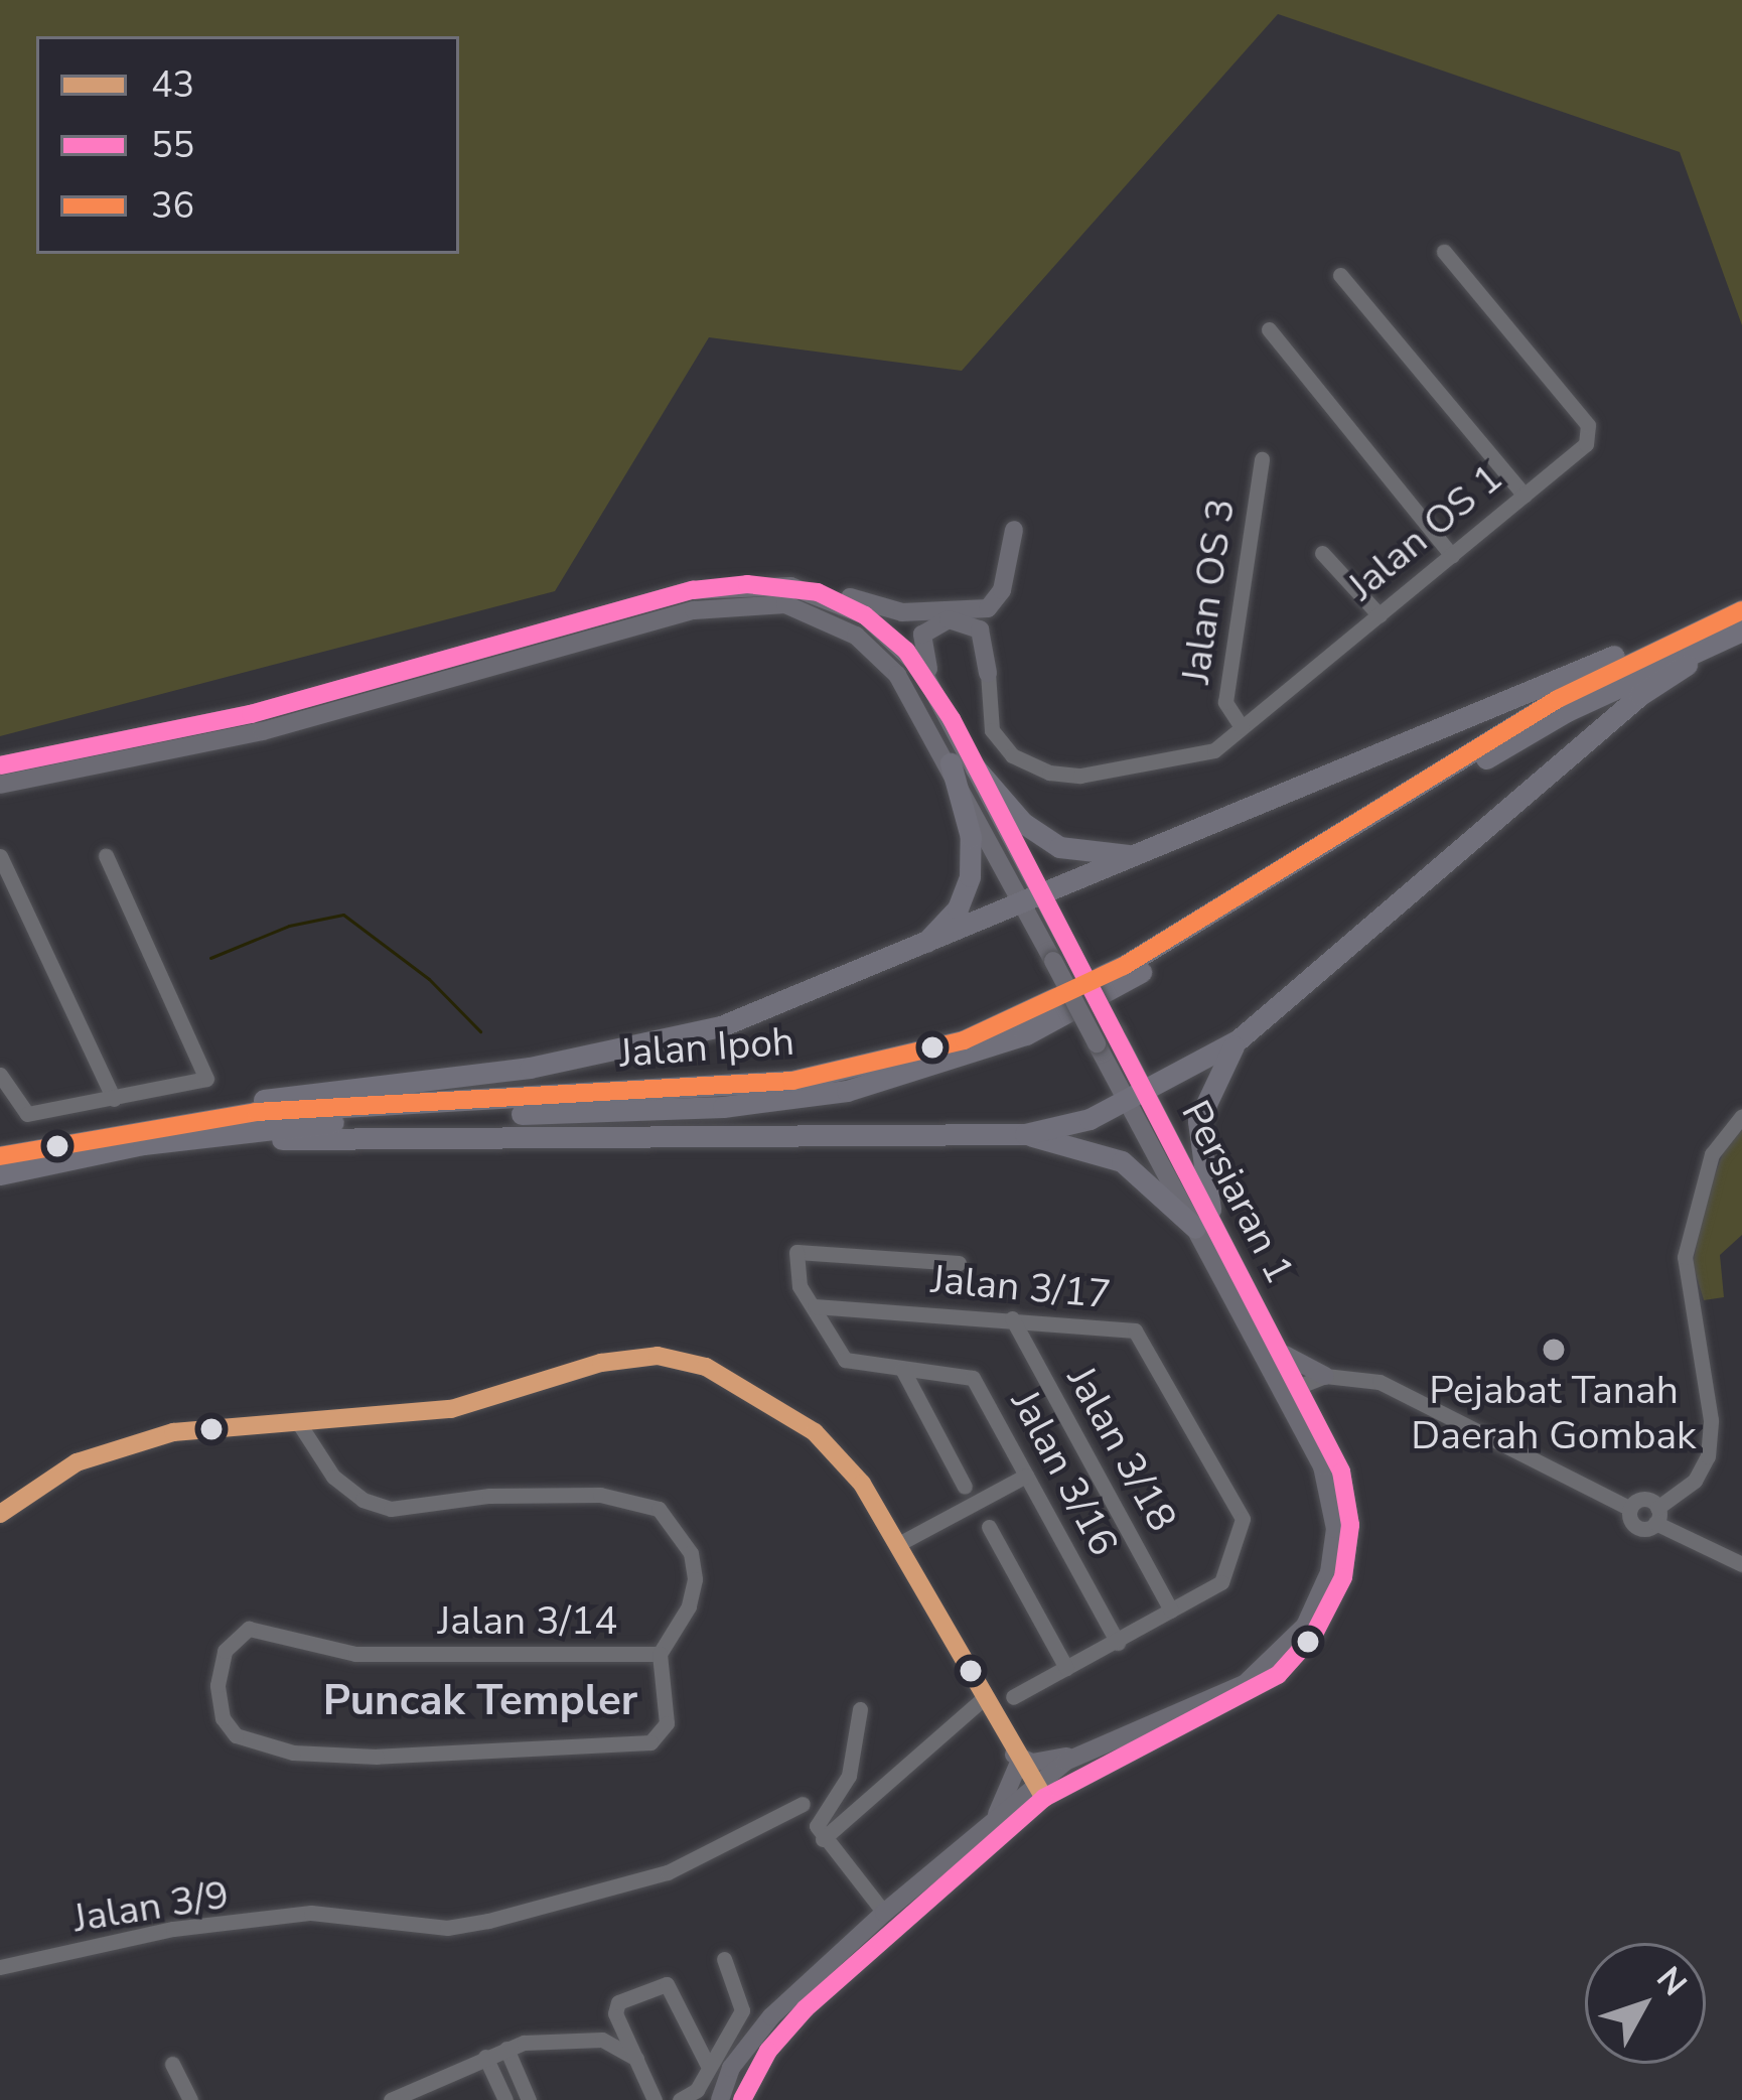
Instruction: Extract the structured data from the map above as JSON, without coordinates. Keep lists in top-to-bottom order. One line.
{"streets":{"highway":["Jalan Ipoh"],"main road":["Persiaran 1"],"street":["Jalan OS 1","Jalan OS 3","Jalan 3/17","Jalan 3/18","Jalan 3/16","Jalan 3/14","Jalan 3/9"]},"crossings":[["Jalan OS 1","Jalan OS 3"],["Jalan 3/17","Jalan 3/18"],["Jalan 3/17","Jalan 3/16"]],"districts":["Puncak Templer"],"places":["Pejabat Tanah Daerah Gombak"],"lines":["transit line 55","transit line 36","transit line 43"],"legend":["43","55","36"],"north":"top right"}
